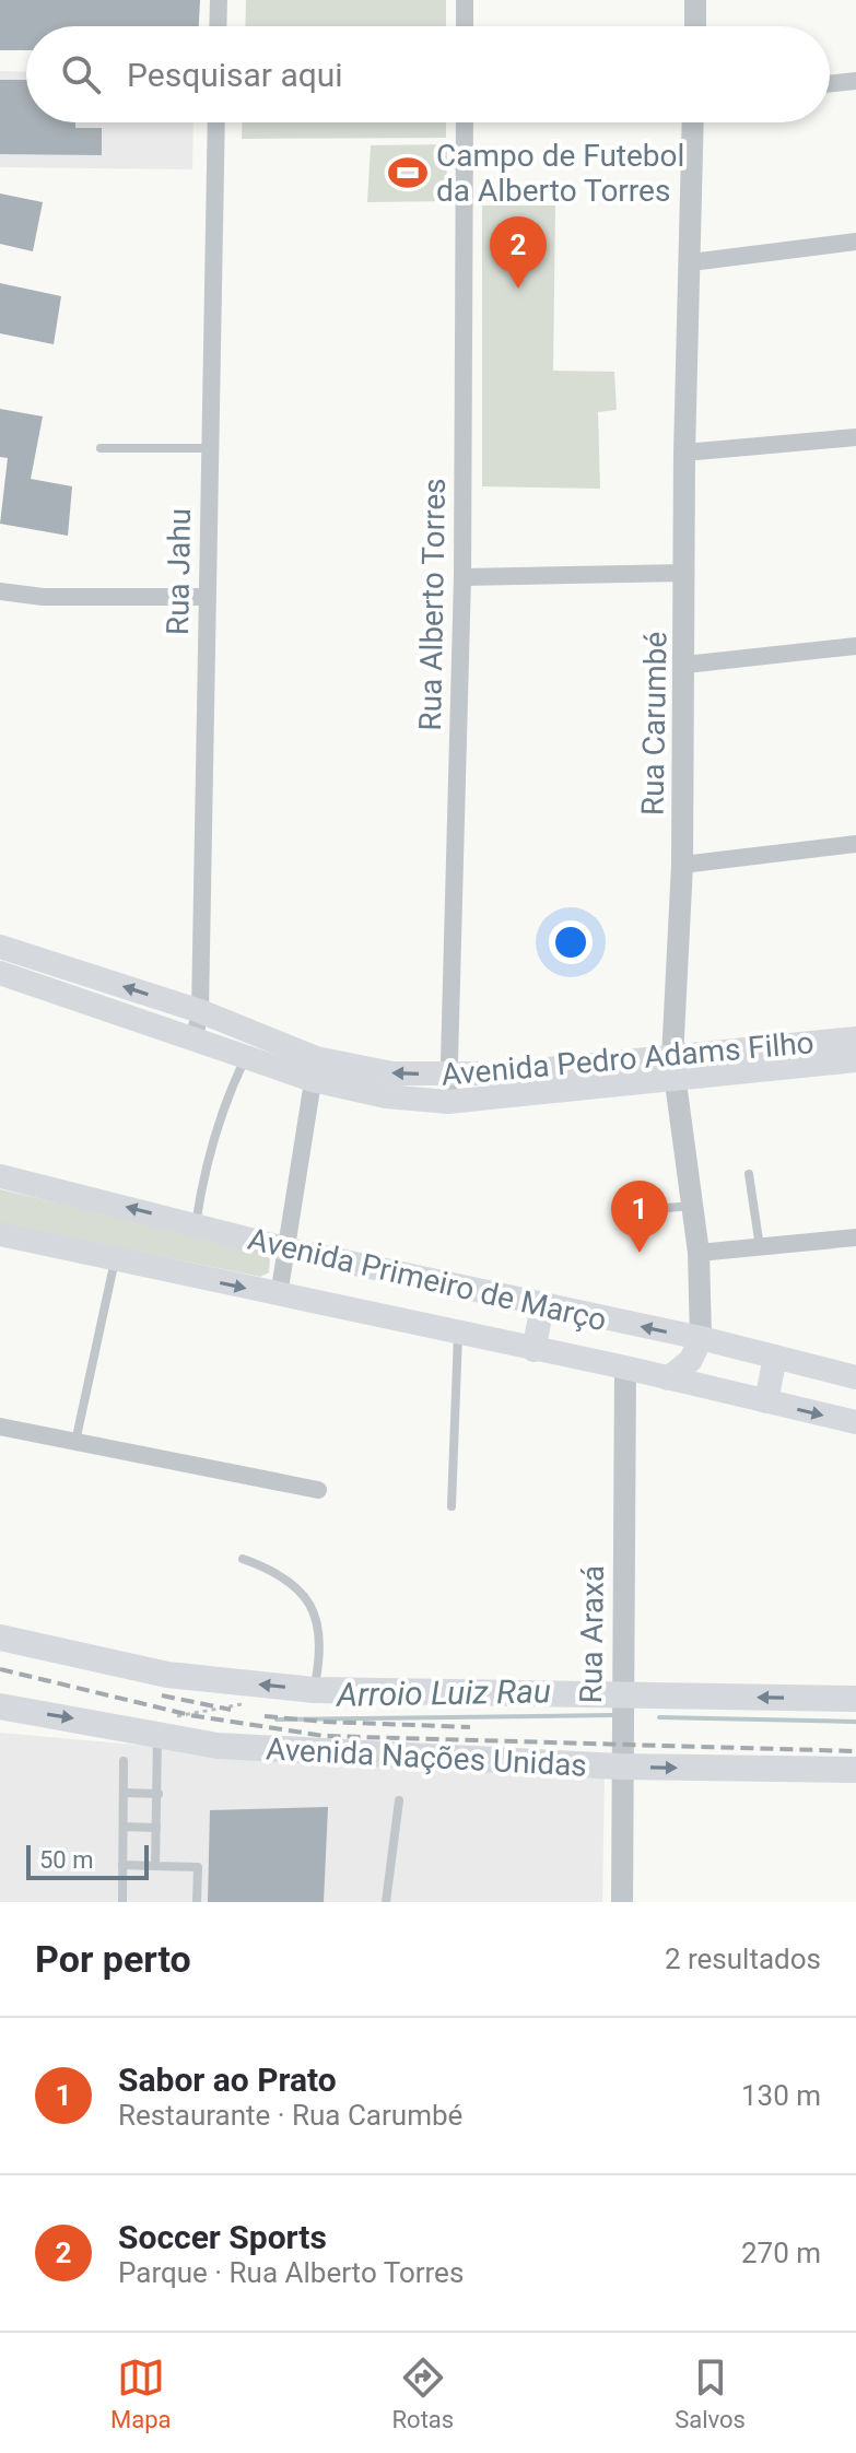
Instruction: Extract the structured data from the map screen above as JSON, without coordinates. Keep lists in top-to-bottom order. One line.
{"streets":{"main road":["Avenida Pedro Adams Filho","Avenida Primeiro de Março","Avenida Nações Unidas"],"street":["Rua Jahu","Rua Alberto Torres","Rua Carumbé","Rua Araxá"]},"crossings":[["Rua Jahu","Avenida Pedro Adams Filho"],["Rua Alberto Torres","Avenida Pedro Adams Filho"],["Rua Carumbé","Avenida Pedro Adams Filho"],["Rua Carumbé","Avenida Primeiro de Março"],["Avenida Primeiro de Março","Rua Araxá"],["Rua Araxá","Avenida Nações Unidas"]],"water":["Arroio Luiz Rau"],"places":{"sports":["Campo de Futebol da Alberto Torres"]},"scale_bar":"50 m","page":{"search":"Pesquisar aqui","pins":["2","1"],"scale":"50 m","heading":["Por perto","2 resultados"],"list":[{"mark":"1","name":"Sabor ao Prato","note":"Restaurante · Rua Carumbé","value":"130 m"},{"mark":"2","name":"Soccer Sports","note":"Parque · Rua Alberto Torres","value":"270 m"}],"nav":["Mapa","Rotas","Salvos"]}}
